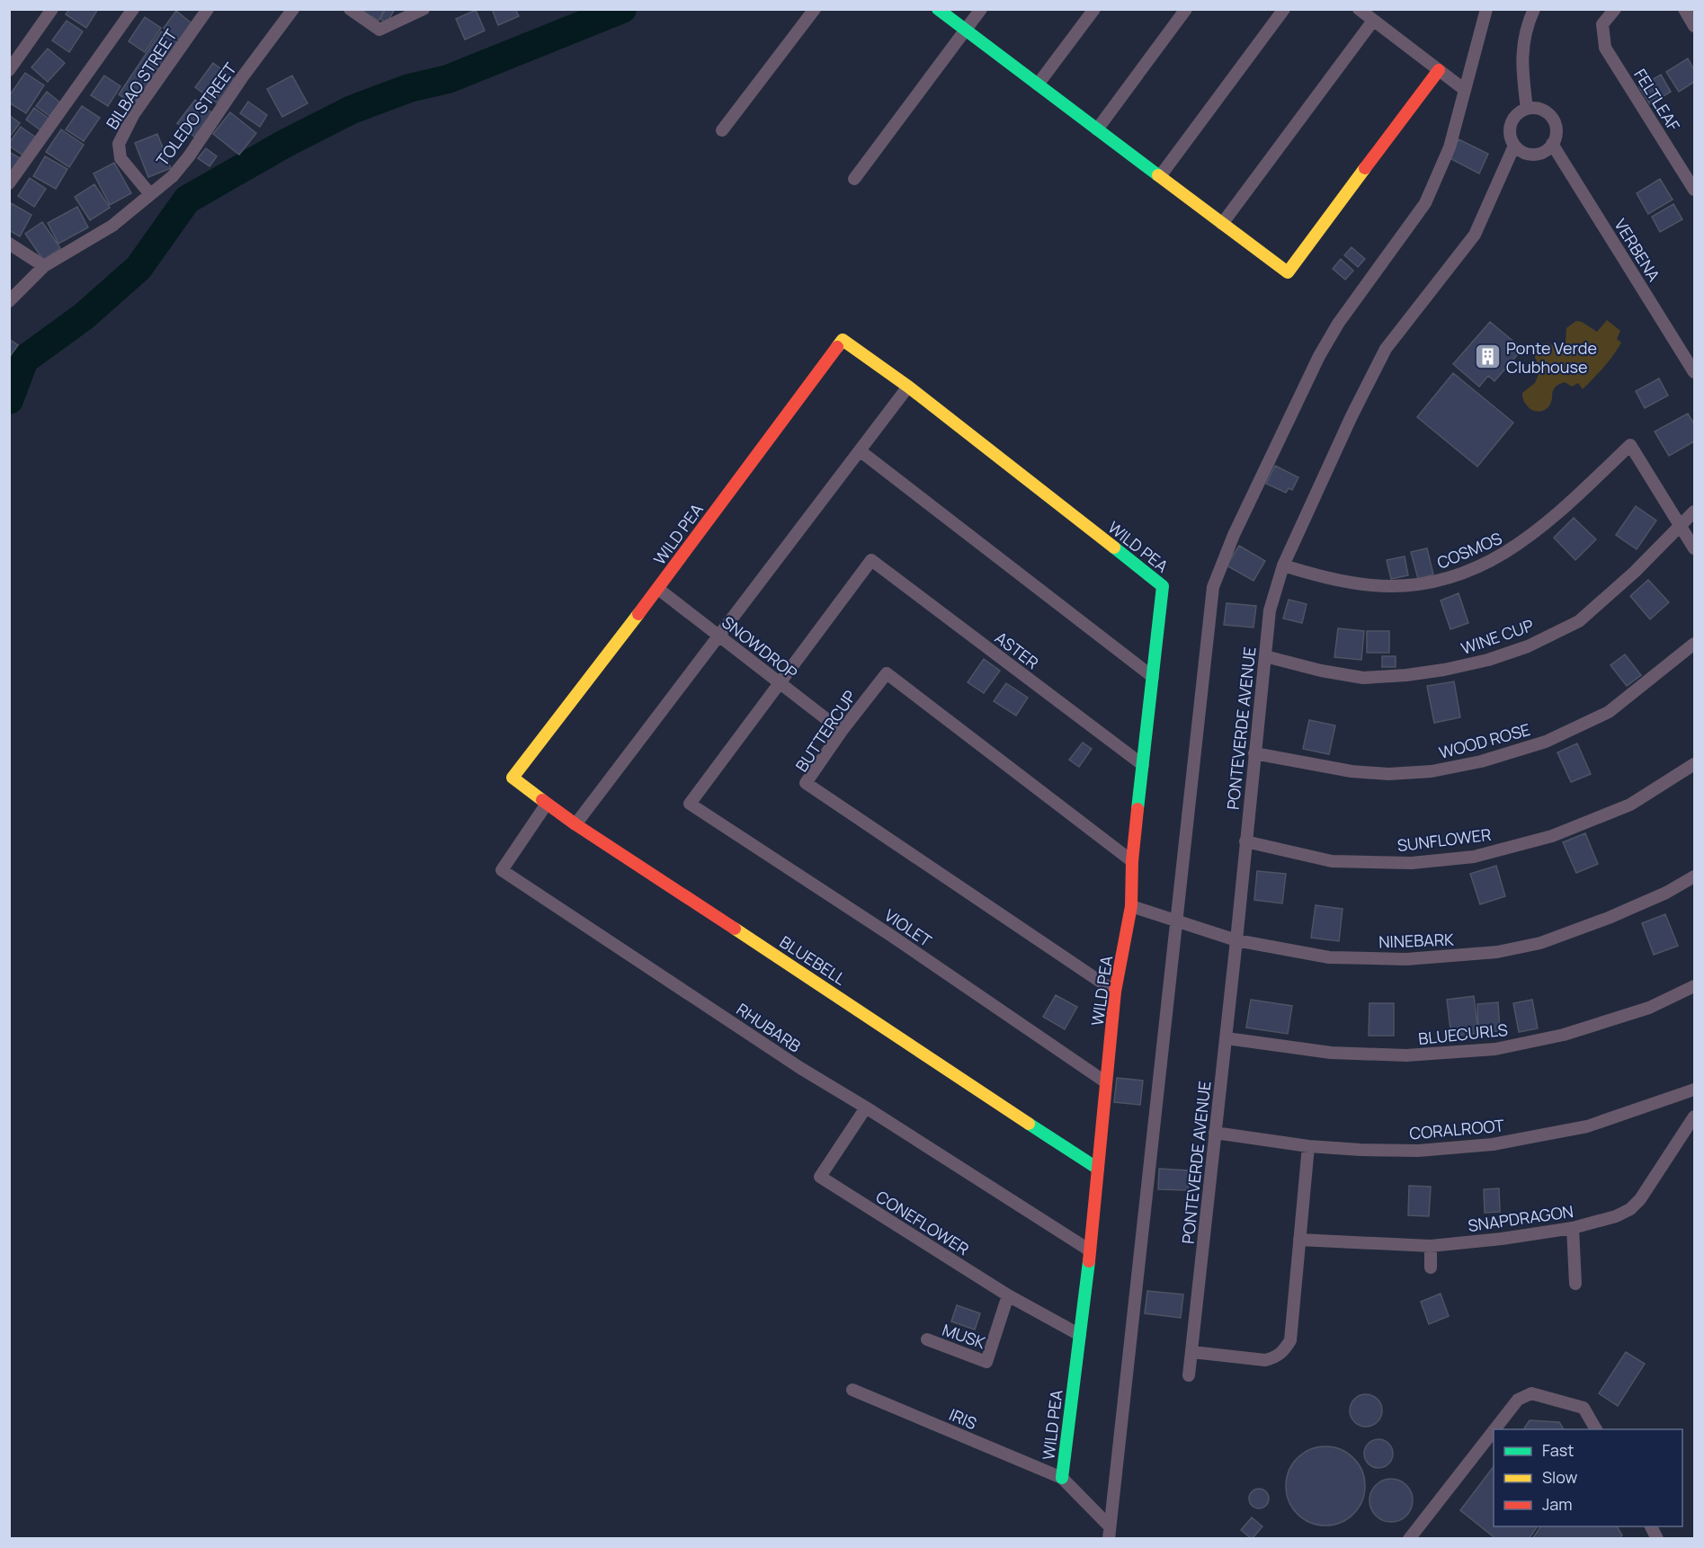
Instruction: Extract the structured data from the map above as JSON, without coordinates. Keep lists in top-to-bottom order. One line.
{"streets":{"street":["BILBAO STREET","FELTLEAF","TOLEDO STREET","VERBENA","WILD PEA","COSMOS","WINE CUP","SNOWDROP","ASTER","PONTEVERDE AVENUE","BUTTERCUP","WOOD ROSE","SUNFLOWER","VIOLET","NINEBARK","BLUEBELL","RHUBARB","BLUECURLS","CORALROOT","SNAPDRAGON","CONEFLOWER","MUSK","IRIS"]},"crossings":[["BILBAO STREET","TOLEDO STREET"],["VERBENA","PONTEVERDE AVENUE"],["WILD PEA","SNOWDROP"],["WILD PEA","ASTER"],["WILD PEA","BUTTERCUP"],["WILD PEA","VIOLET"],["WILD PEA","NINEBARK"],["WILD PEA","BLUEBELL"],["WILD PEA","RHUBARB"],["WILD PEA","CONEFLOWER"],["WILD PEA","IRIS"],["COSMOS","WINE CUP"],["COSMOS","PONTEVERDE AVENUE"],["WINE CUP","PONTEVERDE AVENUE"],["SNOWDROP","ASTER"],["SNOWDROP","BUTTERCUP"],["SNOWDROP","VIOLET"],["ASTER","VIOLET"],["PONTEVERDE AVENUE","WOOD ROSE"],["PONTEVERDE AVENUE","SUNFLOWER"],["PONTEVERDE AVENUE","NINEBARK"],["PONTEVERDE AVENUE","BLUECURLS"],["PONTEVERDE AVENUE","CORALROOT"],["BLUEBELL","RHUBARB"],["RHUBARB","CONEFLOWER"],["CONEFLOWER","MUSK"]],"places":{"building":["Ponte Verde Clubhouse"]},"legend":["Fast","Slow","Jam"]}
